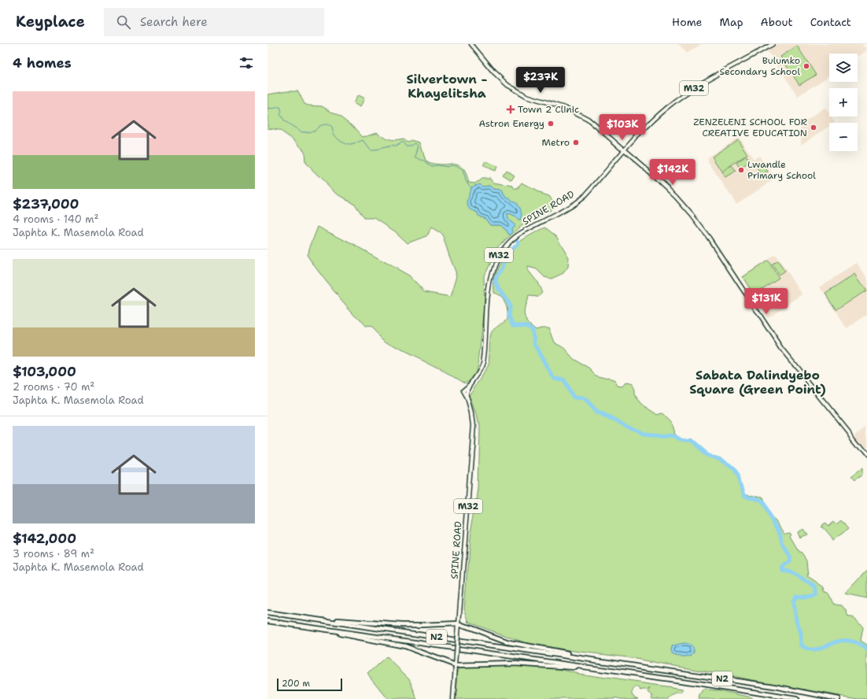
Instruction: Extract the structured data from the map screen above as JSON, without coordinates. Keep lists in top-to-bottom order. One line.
{"streets":{"highway":["N2"],"main road":["M32","SPINE ROAD"]},"districts":["Silvertown - Khayelitsha","Sabata Dalindyebo Square (Green Point)"],"places":{"other":["Bulumko Secondary School","Astron Energy","ZENZELENI SCHOOL FOR CREATIVE EDUCATION","Metro","Lwandle Primary School"],"health":["Town 2 Clinic"]},"scale_bar":"200 m","page":{"header":"Keyplace","search":"Search here","nav":["Home","Map","About","Contact"],"heading":"4 homes","map_buttons":["+","−"],"price":["$237K","$103K","$142K","$131K"],"list":[{"name":"$237,000","note":"4 rooms · 140 m² · Japhta K. Masemola Road"},{"name":"$103,000","note":"2 rooms · 70 m² · Japhta K. Masemola Road"},{"name":"$142,000","note":"3 rooms · 89 m² · Japhta K. Masemola Road"}],"scale":"200 m"}}
